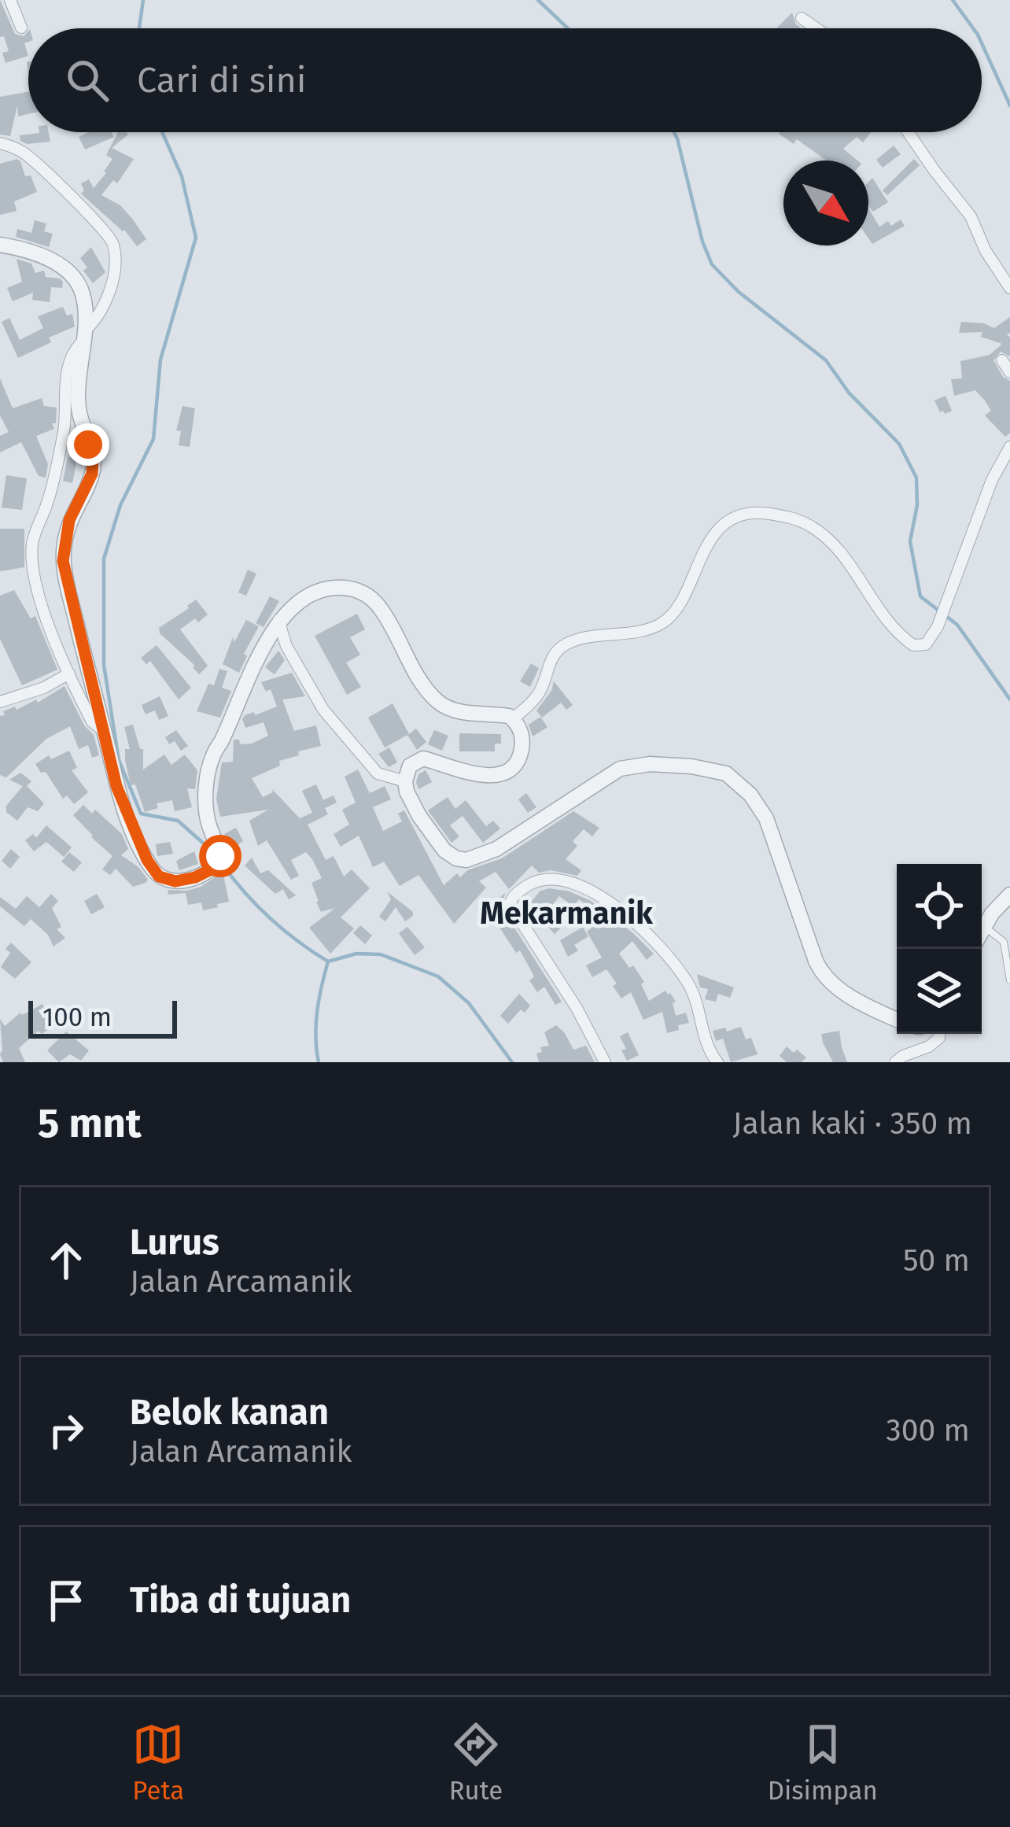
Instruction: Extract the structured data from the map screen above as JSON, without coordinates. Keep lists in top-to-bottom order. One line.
{"districts":["Mekarmanik"],"scale_bar":"100 m","north":"bottom right","page":{"search":"Cari di sini","scale":"100 m","heading":["5 mnt","Jalan kaki · 350 m"],"list":[["Lurus","Jalan Arcamanik","50 m"],["Belok kanan","Jalan Arcamanik","300 m"],"Tiba di tujuan"],"nav":["Peta","Rute","Disimpan"]}}
